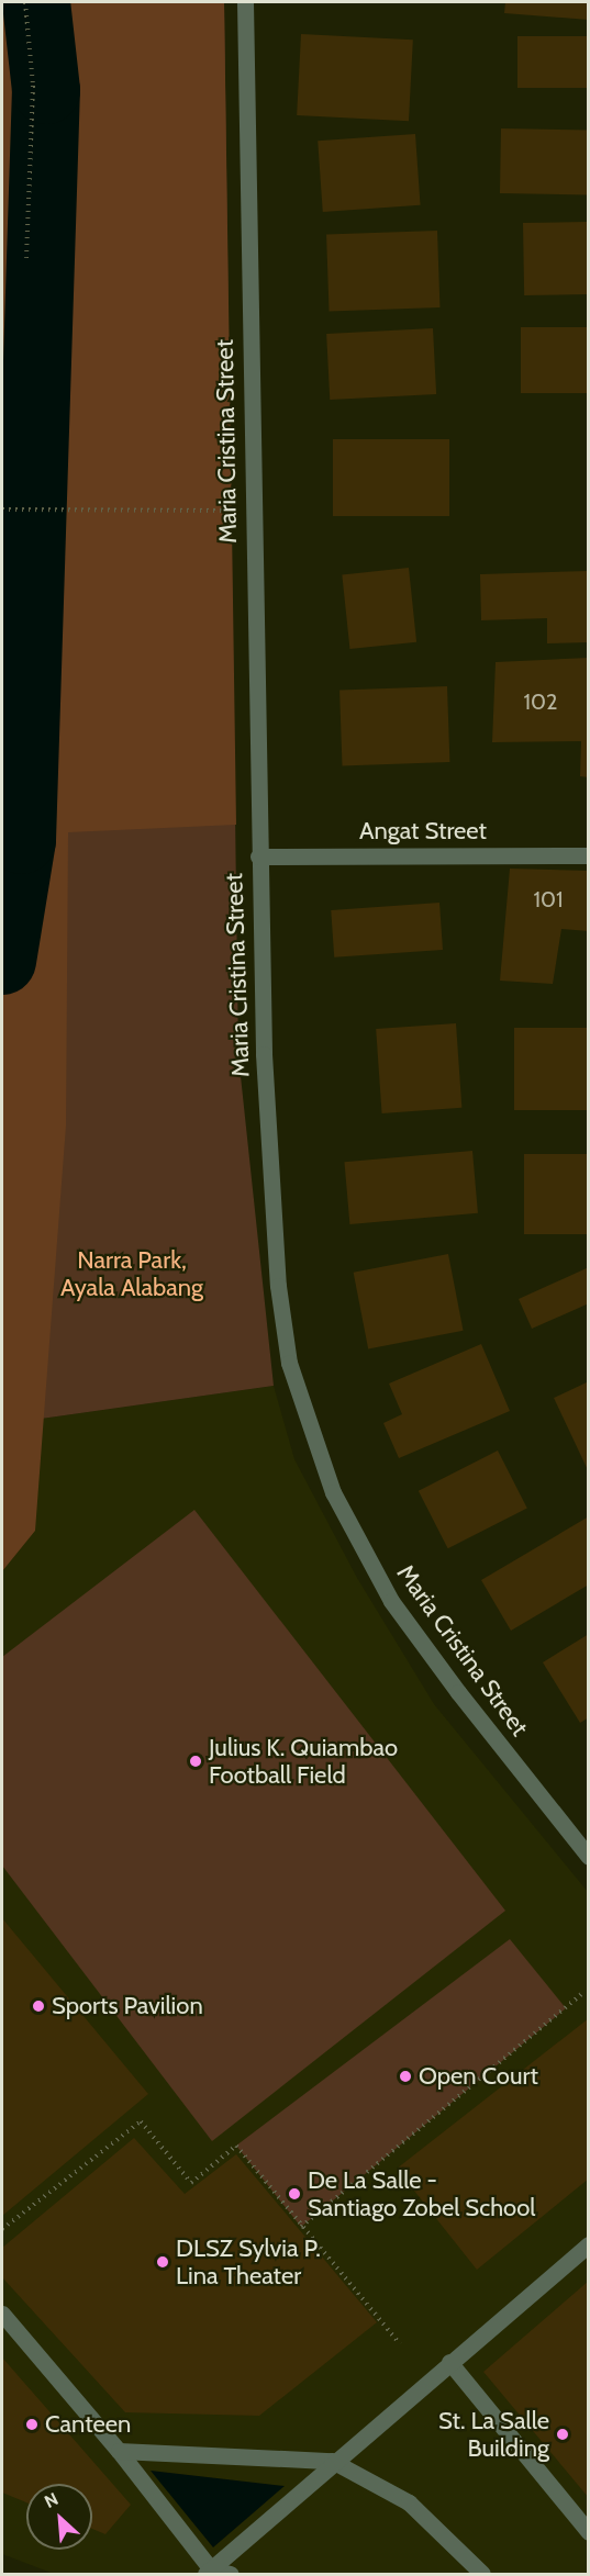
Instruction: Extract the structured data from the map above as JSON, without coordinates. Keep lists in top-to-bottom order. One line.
{"streets":{"street":["Maria Cristina Street","Angat Street"]},"crossings":[["Maria Cristina Street","Angat Street"]],"parks":["Narra Park, Ayala Alabang"],"places":["Julius K. Quiambao Football Field","Sports Pavilion","Open Court","De La Salle - Santiago Zobel School","DLSZ Sylvia P. Lina Theater","Canteen","St. La Salle Building"],"house_numbers":["102","101"],"north":"top left"}
